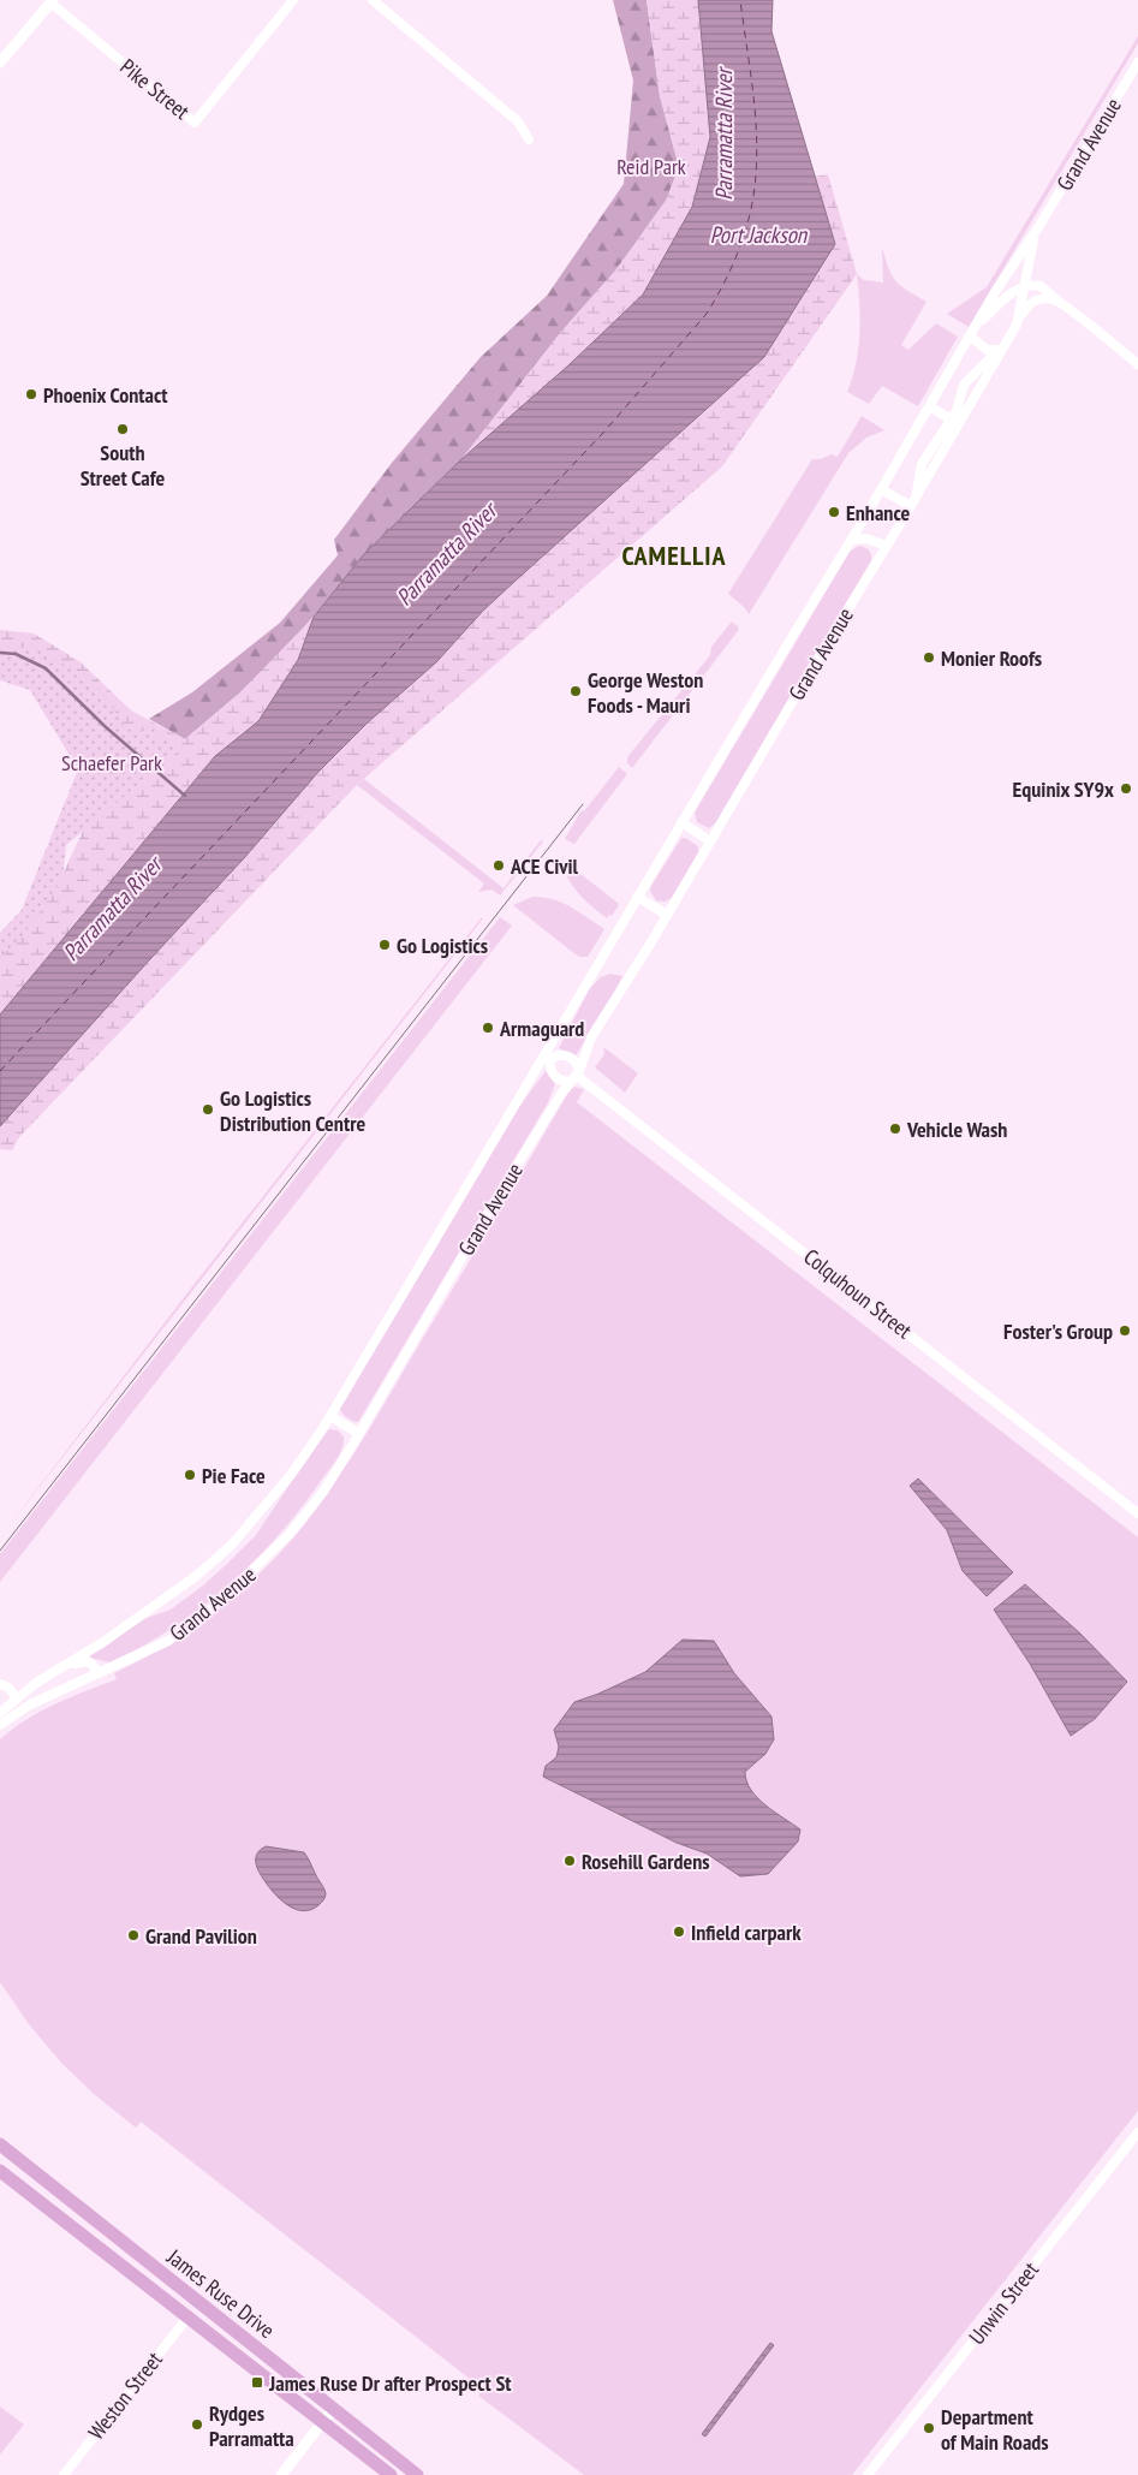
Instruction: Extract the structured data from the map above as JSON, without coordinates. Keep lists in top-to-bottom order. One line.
{"streets":{"main road":["James Ruse Drive"],"street":["Pike Street","Grand Avenue","Colquhoun Street","Unwin Street","Weston Street"]},"crossings":[["Grand Avenue","Colquhoun Street"],["James Ruse Drive","Weston Street"]],"districts":["CAMELLIA"],"water":["Parramatta River","Port Jackson"],"parks":["Reid Park","Schaefer Park"],"places":{"other":["Phoenix Contact","South Street Cafe","Enhance","Monier Roofs","George Weston Foods - Mauri","Equinix SY9x","ACE Civil","Go Logistics","Armaguard","Go Logistics Distribution Centre","Vehicle Wash","Foster's Group","Pie Face","Rosehill Gardens","Infield carpark","Grand Pavilion","Rydges Parramatta","Department of Main Roads"],"transit":["James Ruse Dr after Prospect St"]}}
